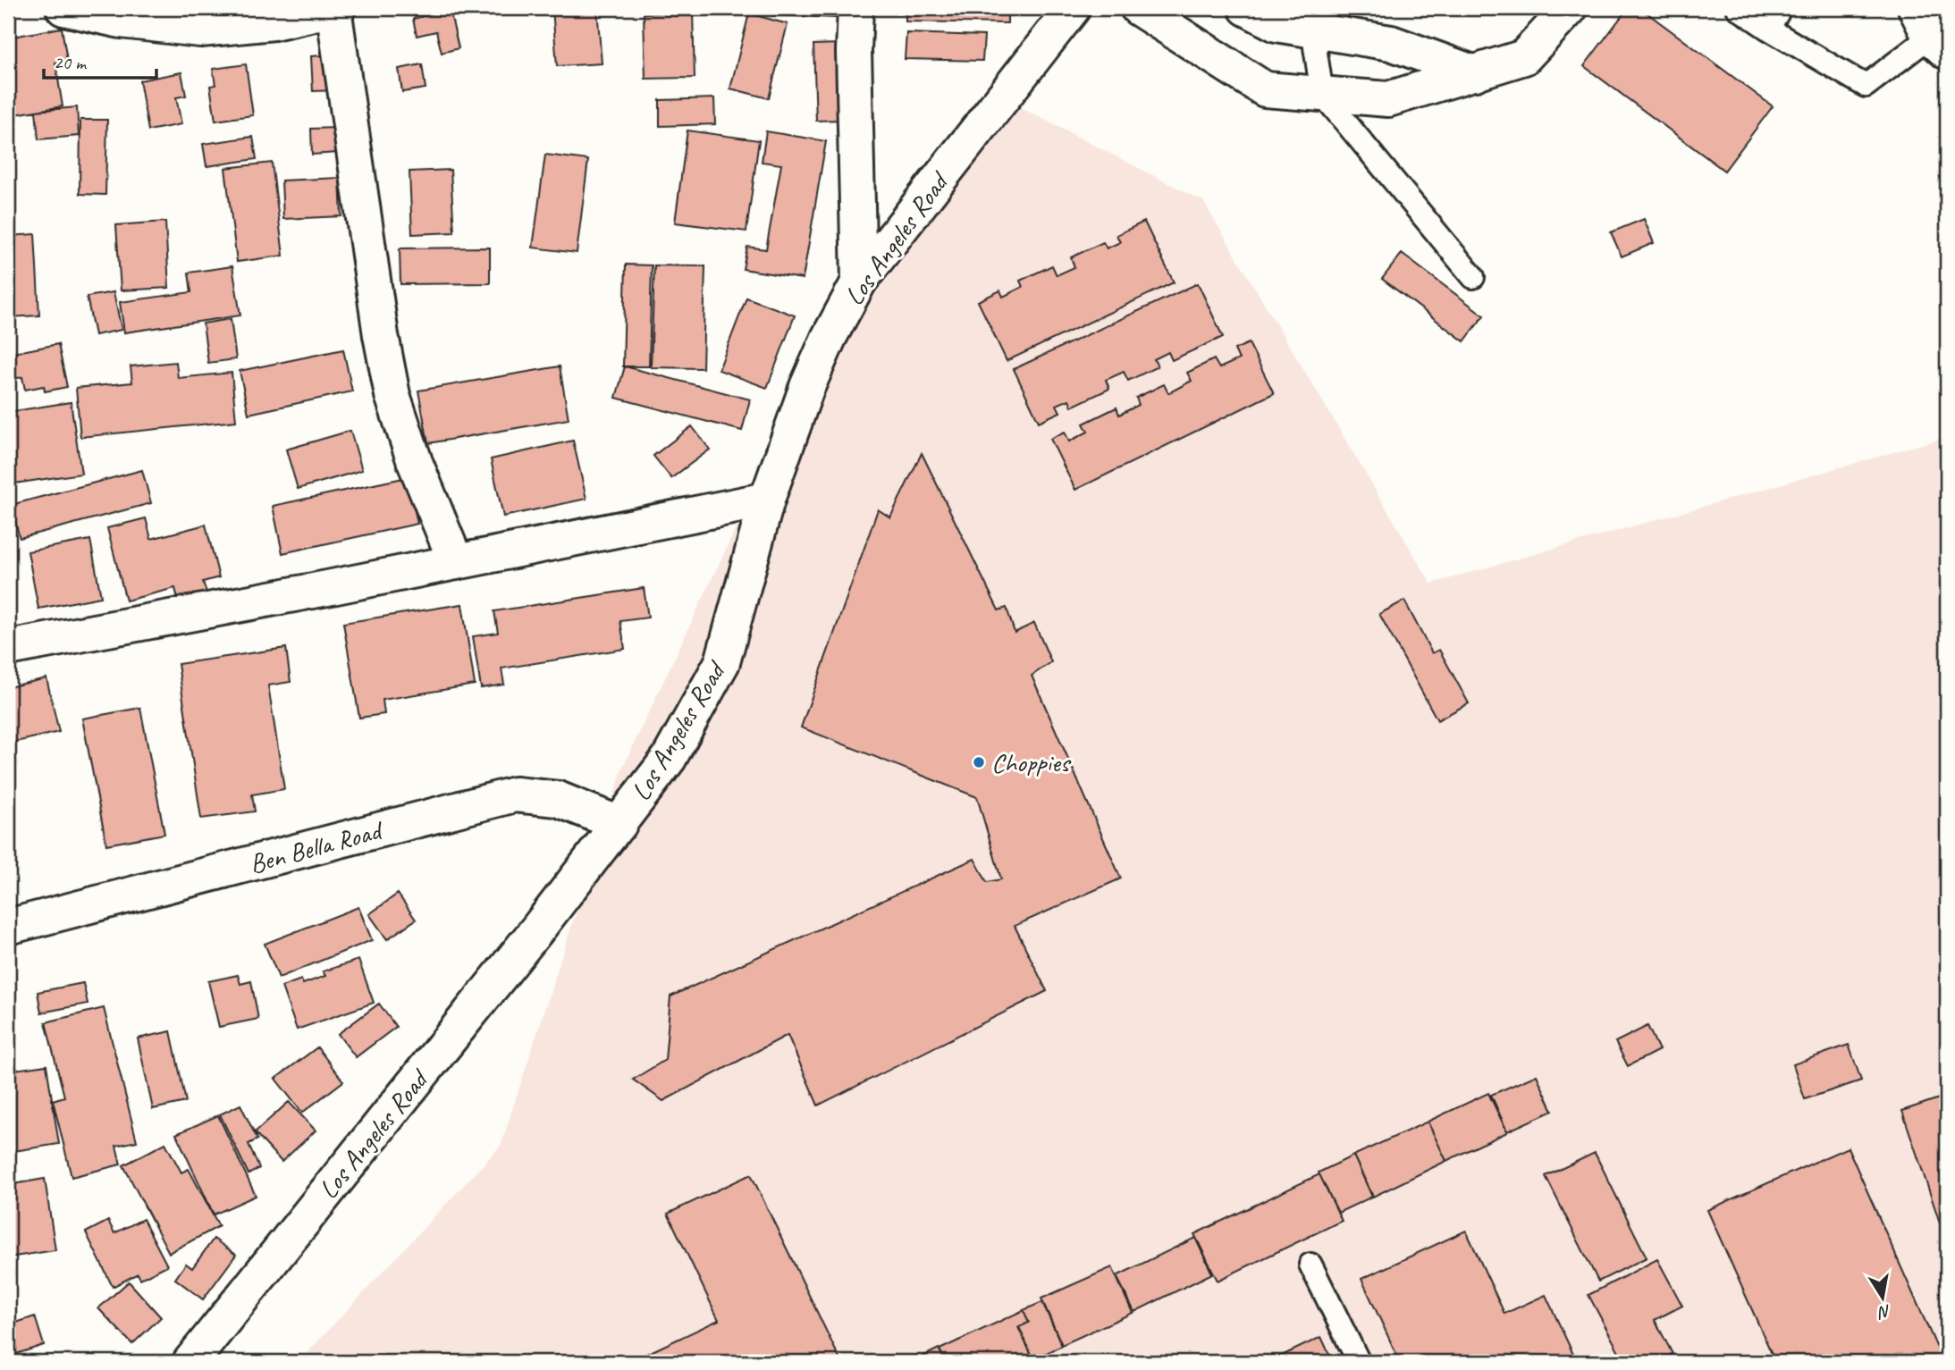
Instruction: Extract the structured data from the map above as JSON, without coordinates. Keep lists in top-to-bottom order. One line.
{"streets":{"street":["Los Angeles Road","Ben Bella Road"]},"crossings":[["Los Angeles Road","Ben Bella Road"]],"places":["Choppies"],"scale_bar":"20 m","north":"bottom"}
